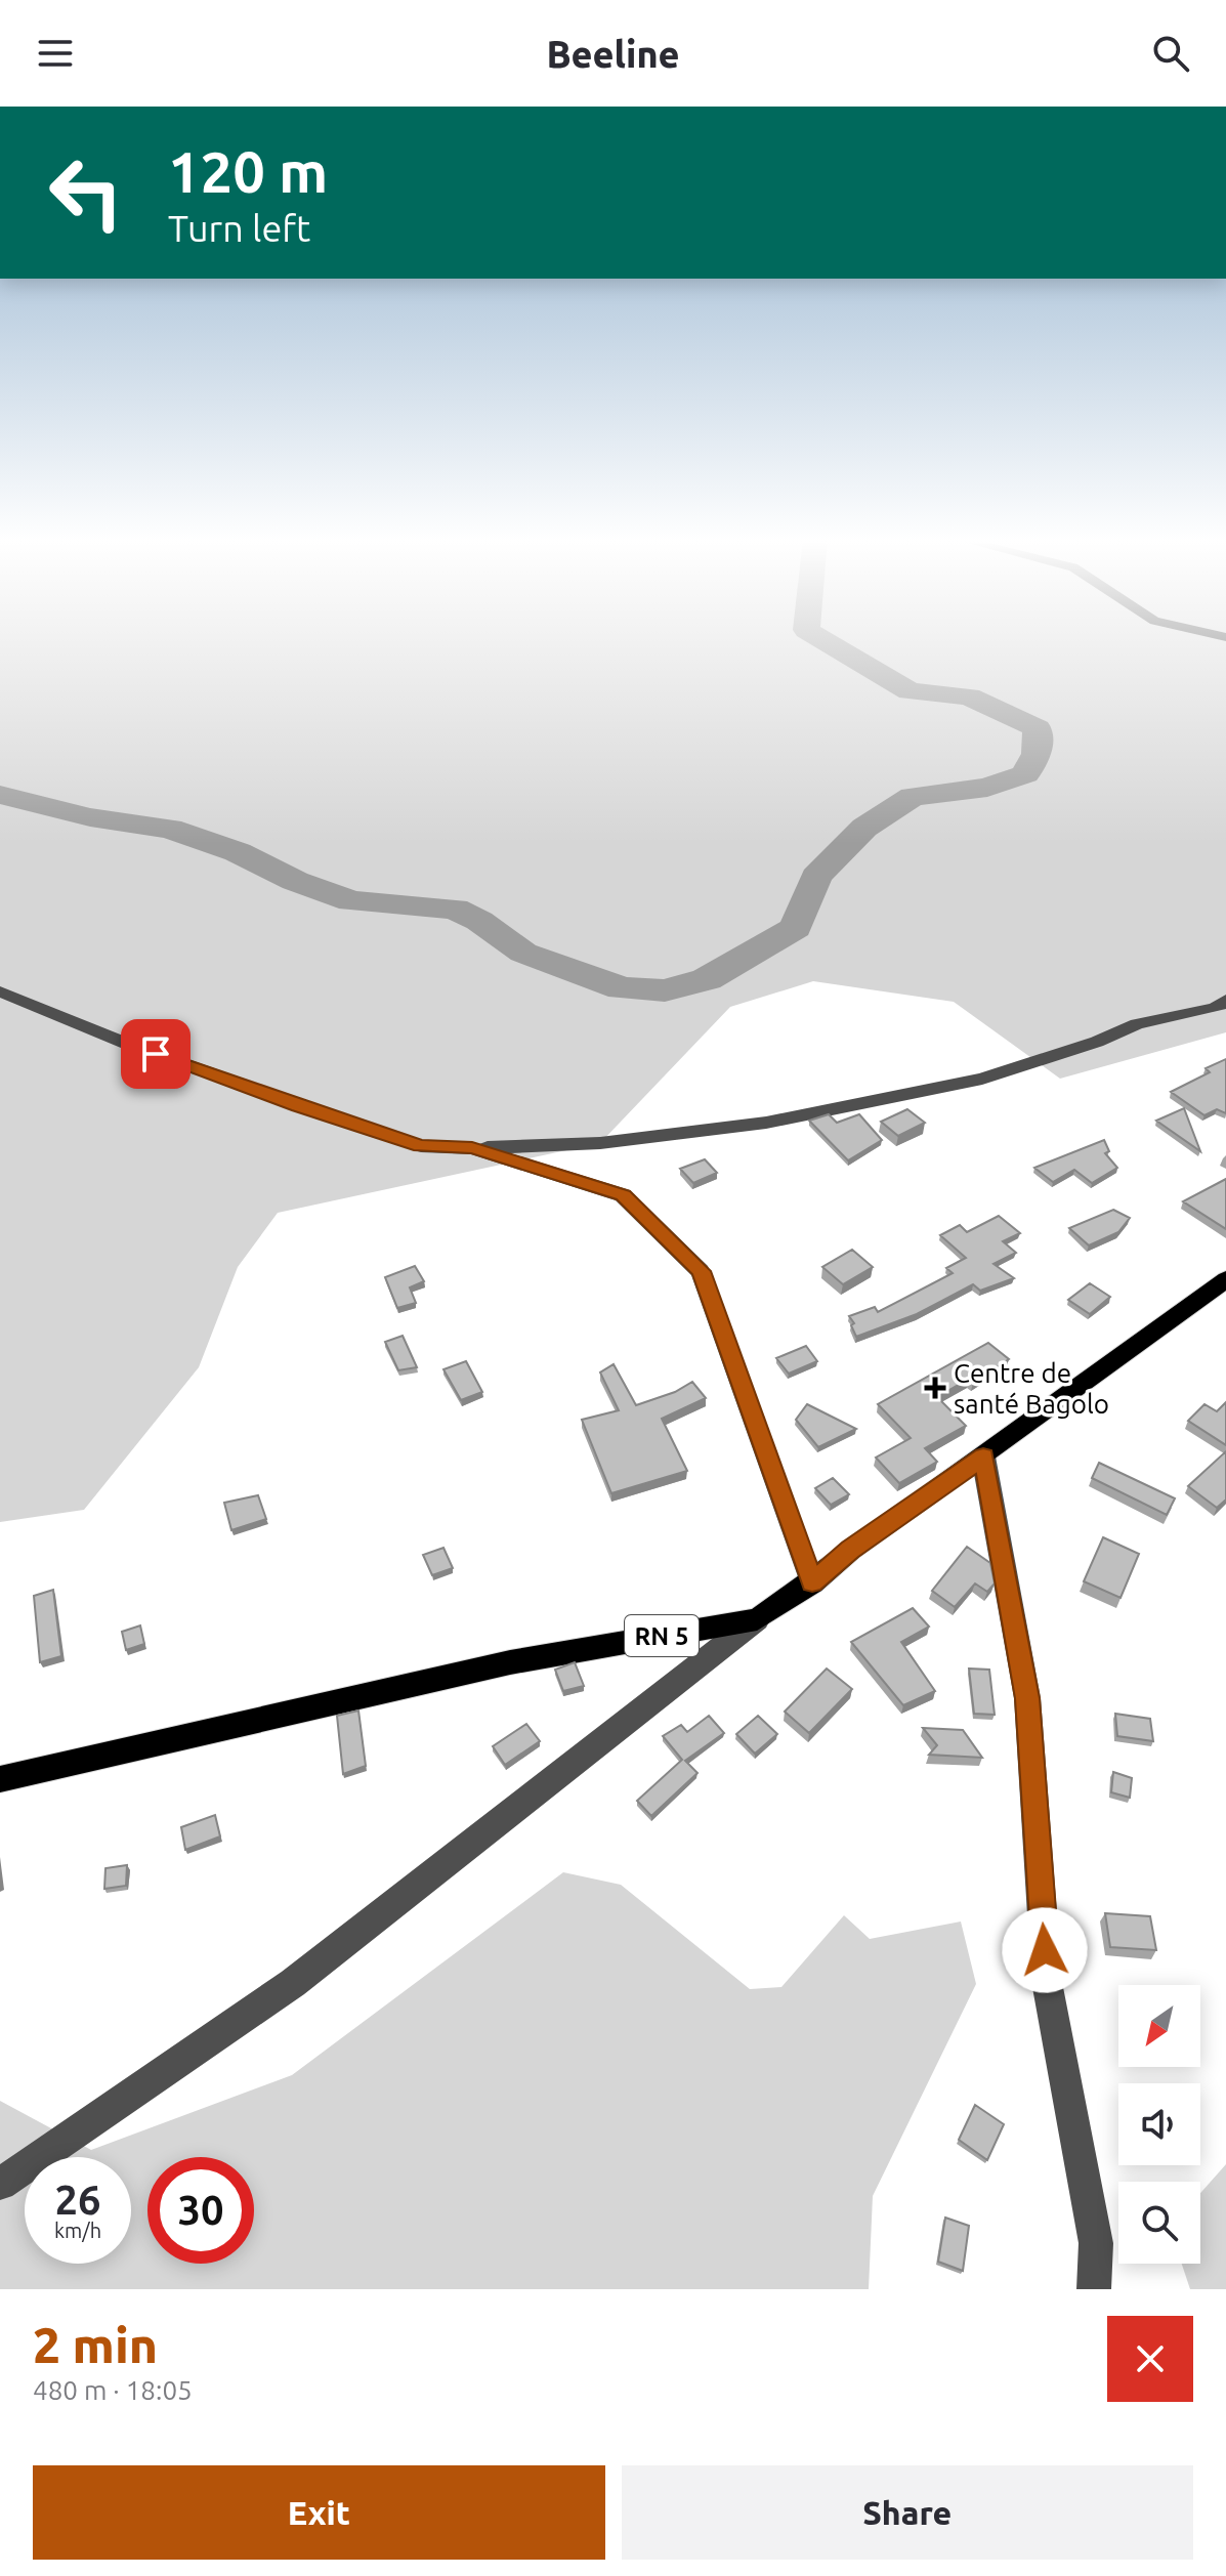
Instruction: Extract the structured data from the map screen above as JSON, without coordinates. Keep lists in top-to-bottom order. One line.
{"streets":{"main road":["RN 5"]},"places":{"health":["Centre de santé Bagolo"]},"north":"bottom left","page":{"header":"Beeline","turn":["120 m","Turn left"],"speed":"26 km/h","limit":"30","heading":["2 min","480 m · 18:05"],"buttons":["Exit","Share"]}}
